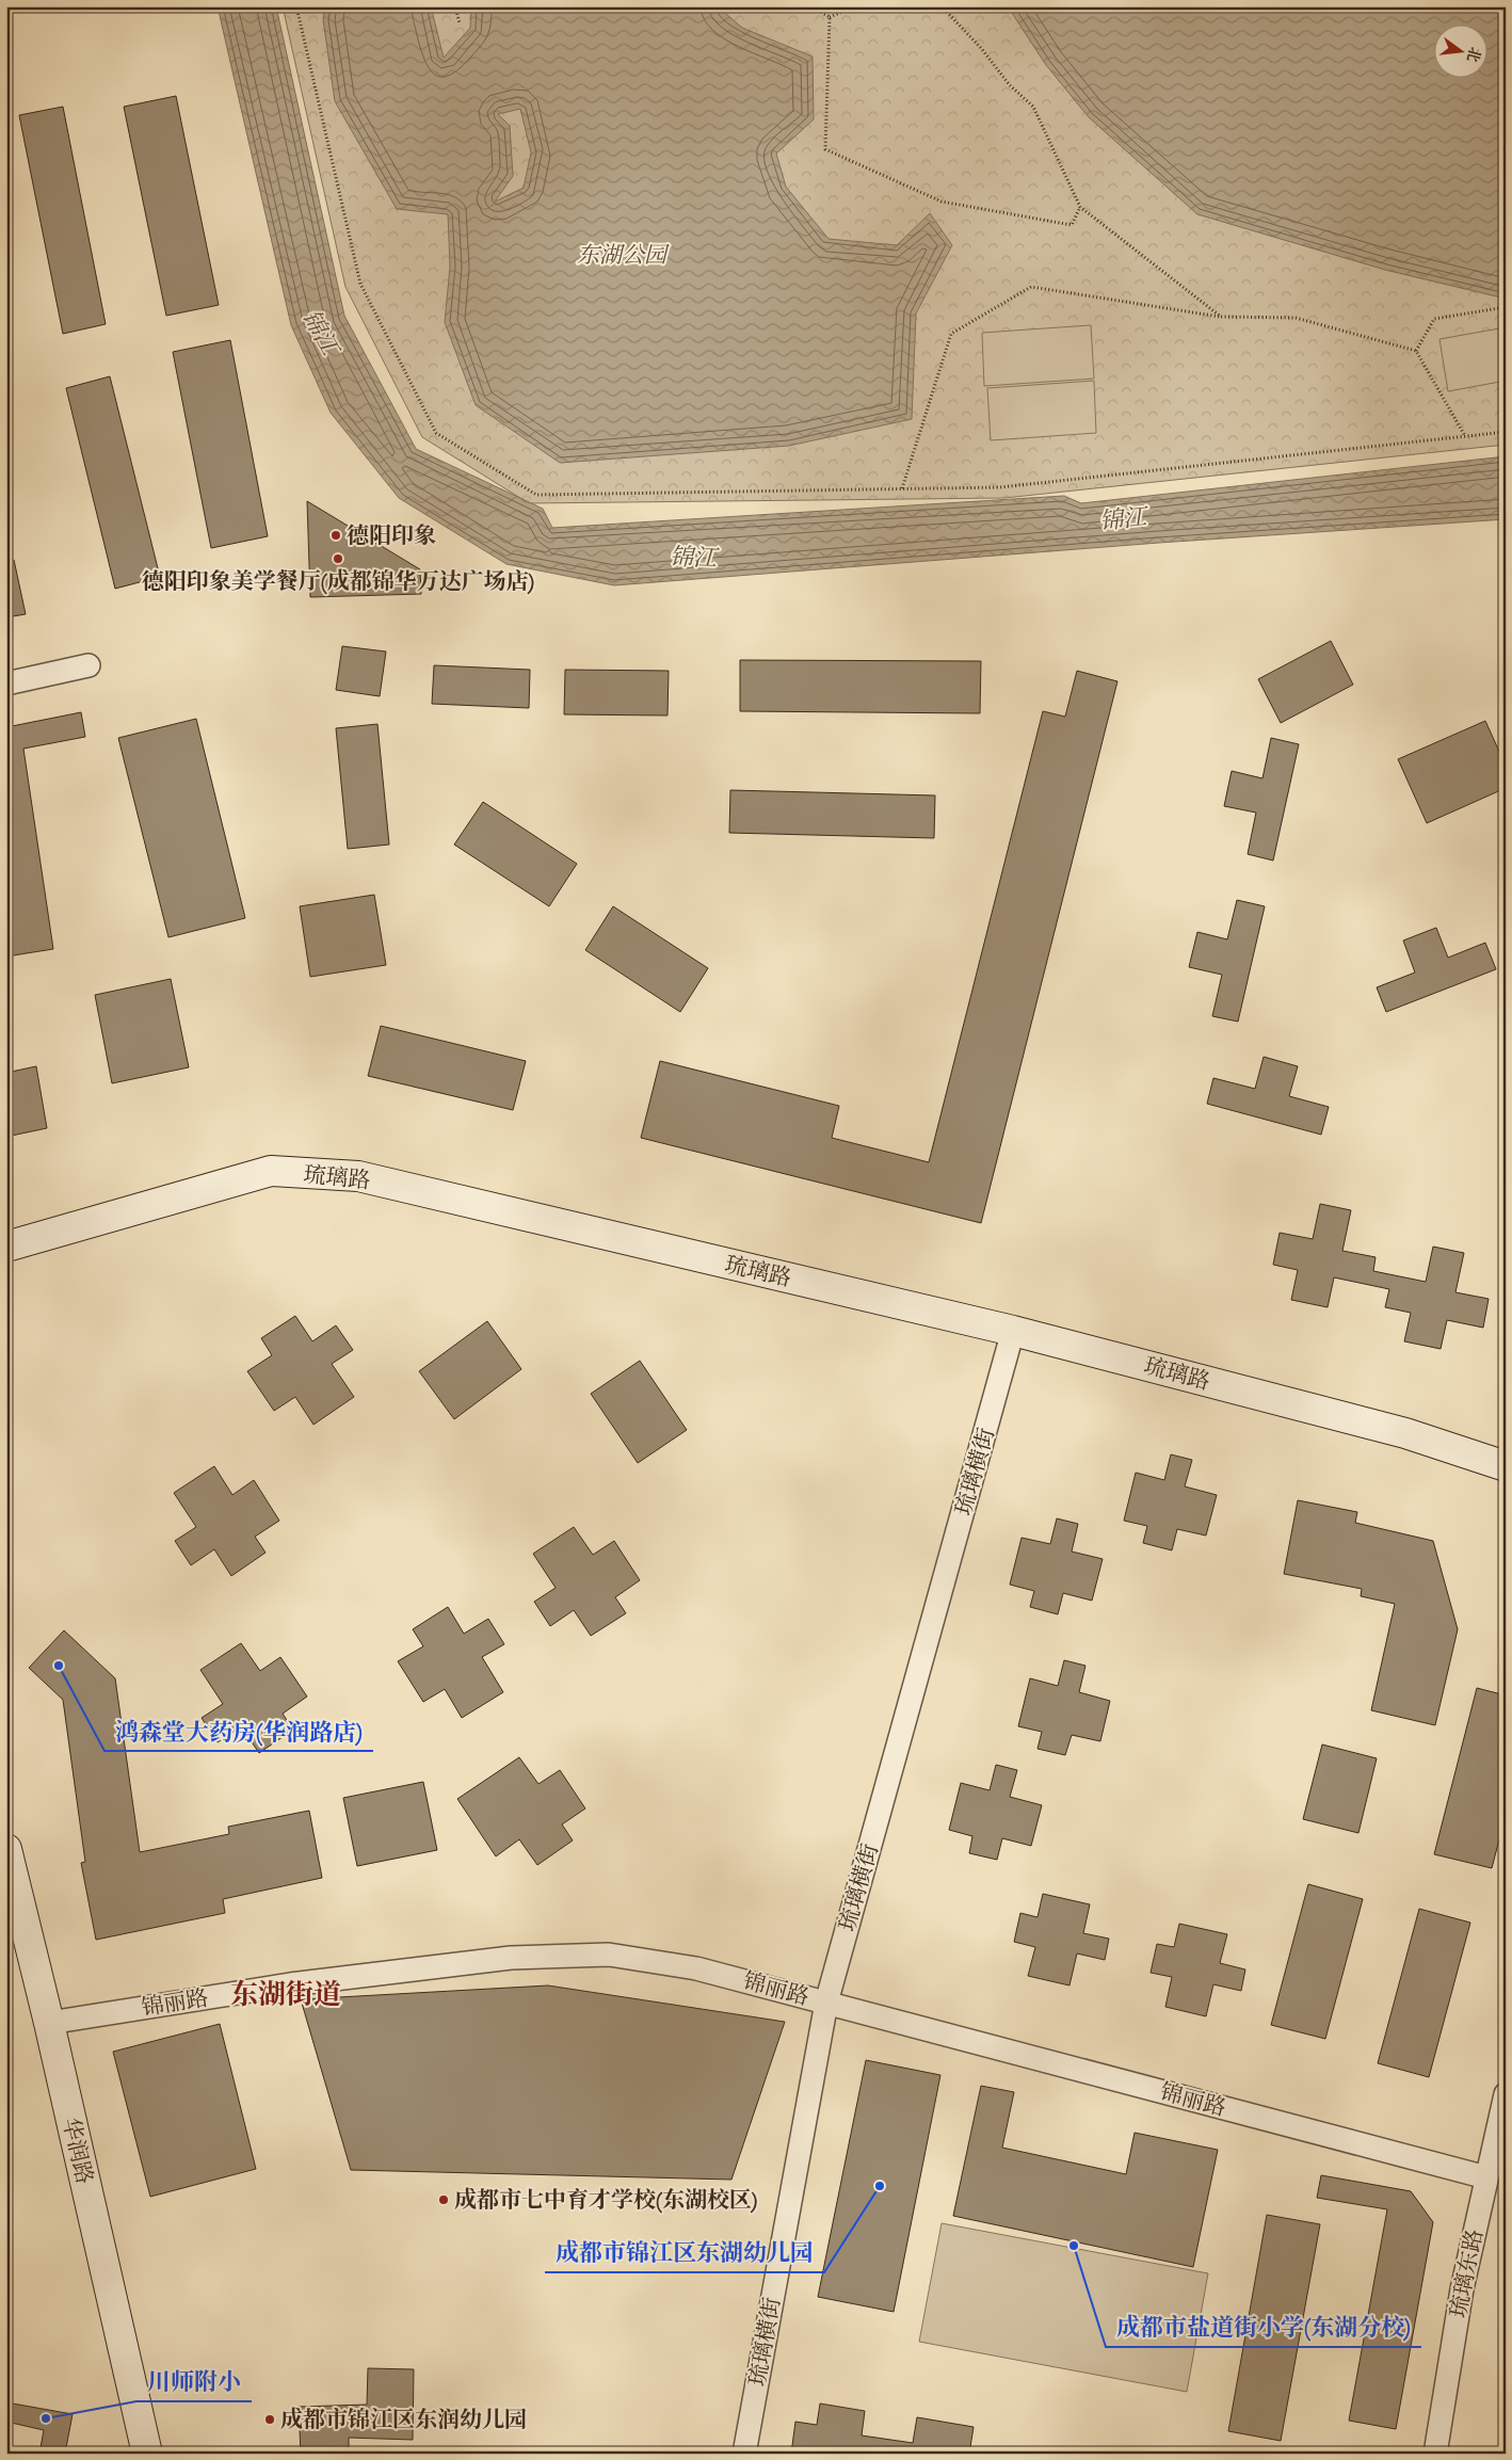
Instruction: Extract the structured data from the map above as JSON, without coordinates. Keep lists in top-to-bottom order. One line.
{"streets":{"street":["琉璃路","琉璃横街","锦丽路","华润路","琉璃东路"]},"crossings":[["琉璃路","琉璃横街"],["琉璃横街","锦丽路"],["锦丽路","华润路"],["锦丽路","琉璃东路"]],"districts":["东湖街道"],"water":["锦江"],"parks":["东湖公园"],"places":["德阳印象","德阳印象美学餐厅(成都锦华万达广场店)","鸿森堂大药房(华润路店)","成都市锦江区东湖幼儿园","成都市七中育才学校(东湖校区)","成都市盐道街小学(东湖分校)","川师附小","成都市锦江区东润幼儿园"],"north":"right"}
